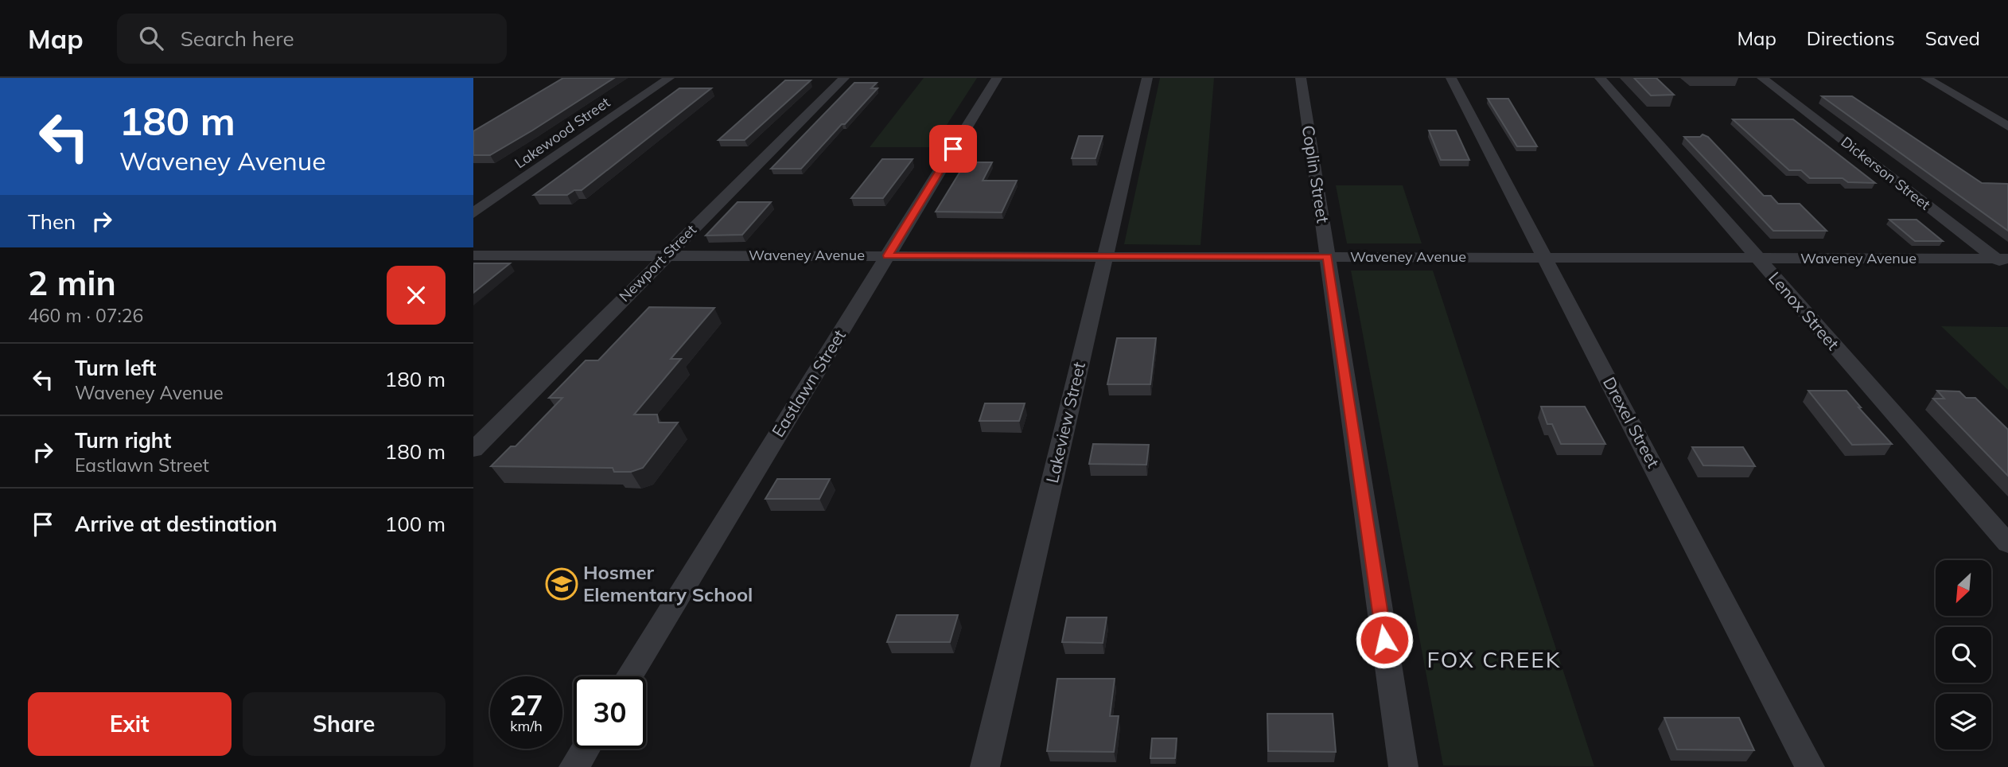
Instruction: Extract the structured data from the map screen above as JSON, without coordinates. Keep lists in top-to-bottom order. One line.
{"streets":{"street":["Lakewood Street","Dickerson Street","Coplin Street","Waveney Avenue","Newport Street","Lenox Street","Eastlawn Street","Lakeview Street","Drexel Street"]},"crossings":[["Dickerson Street","Waveney Avenue"],["Coplin Street","Waveney Avenue"],["Waveney Avenue","Newport Street"],["Waveney Avenue","Lenox Street"],["Waveney Avenue","Eastlawn Street"],["Waveney Avenue","Lakeview Street"],["Waveney Avenue","Drexel Street"]],"districts":["FOX CREEK"],"places":{"school or university":["Hosmer Elementary School"]},"north":"bottom left","page":{"header":"Map","search":"Search here","nav":["Map","Directions","Saved"],"turn":["180 m","Waveney Avenue"],"then":"Then","heading":["2 min","460 m · 07:26"],"list":[{"name":"Turn left","note":"Waveney Avenue","value":"180 m"},{"name":"Turn right","note":"Eastlawn Street","value":"180 m"},{"name":"Arrive at destination","value":"100 m"}],"speed":"27 km/h","limit":"30","buttons":["Exit","Share"]}}
